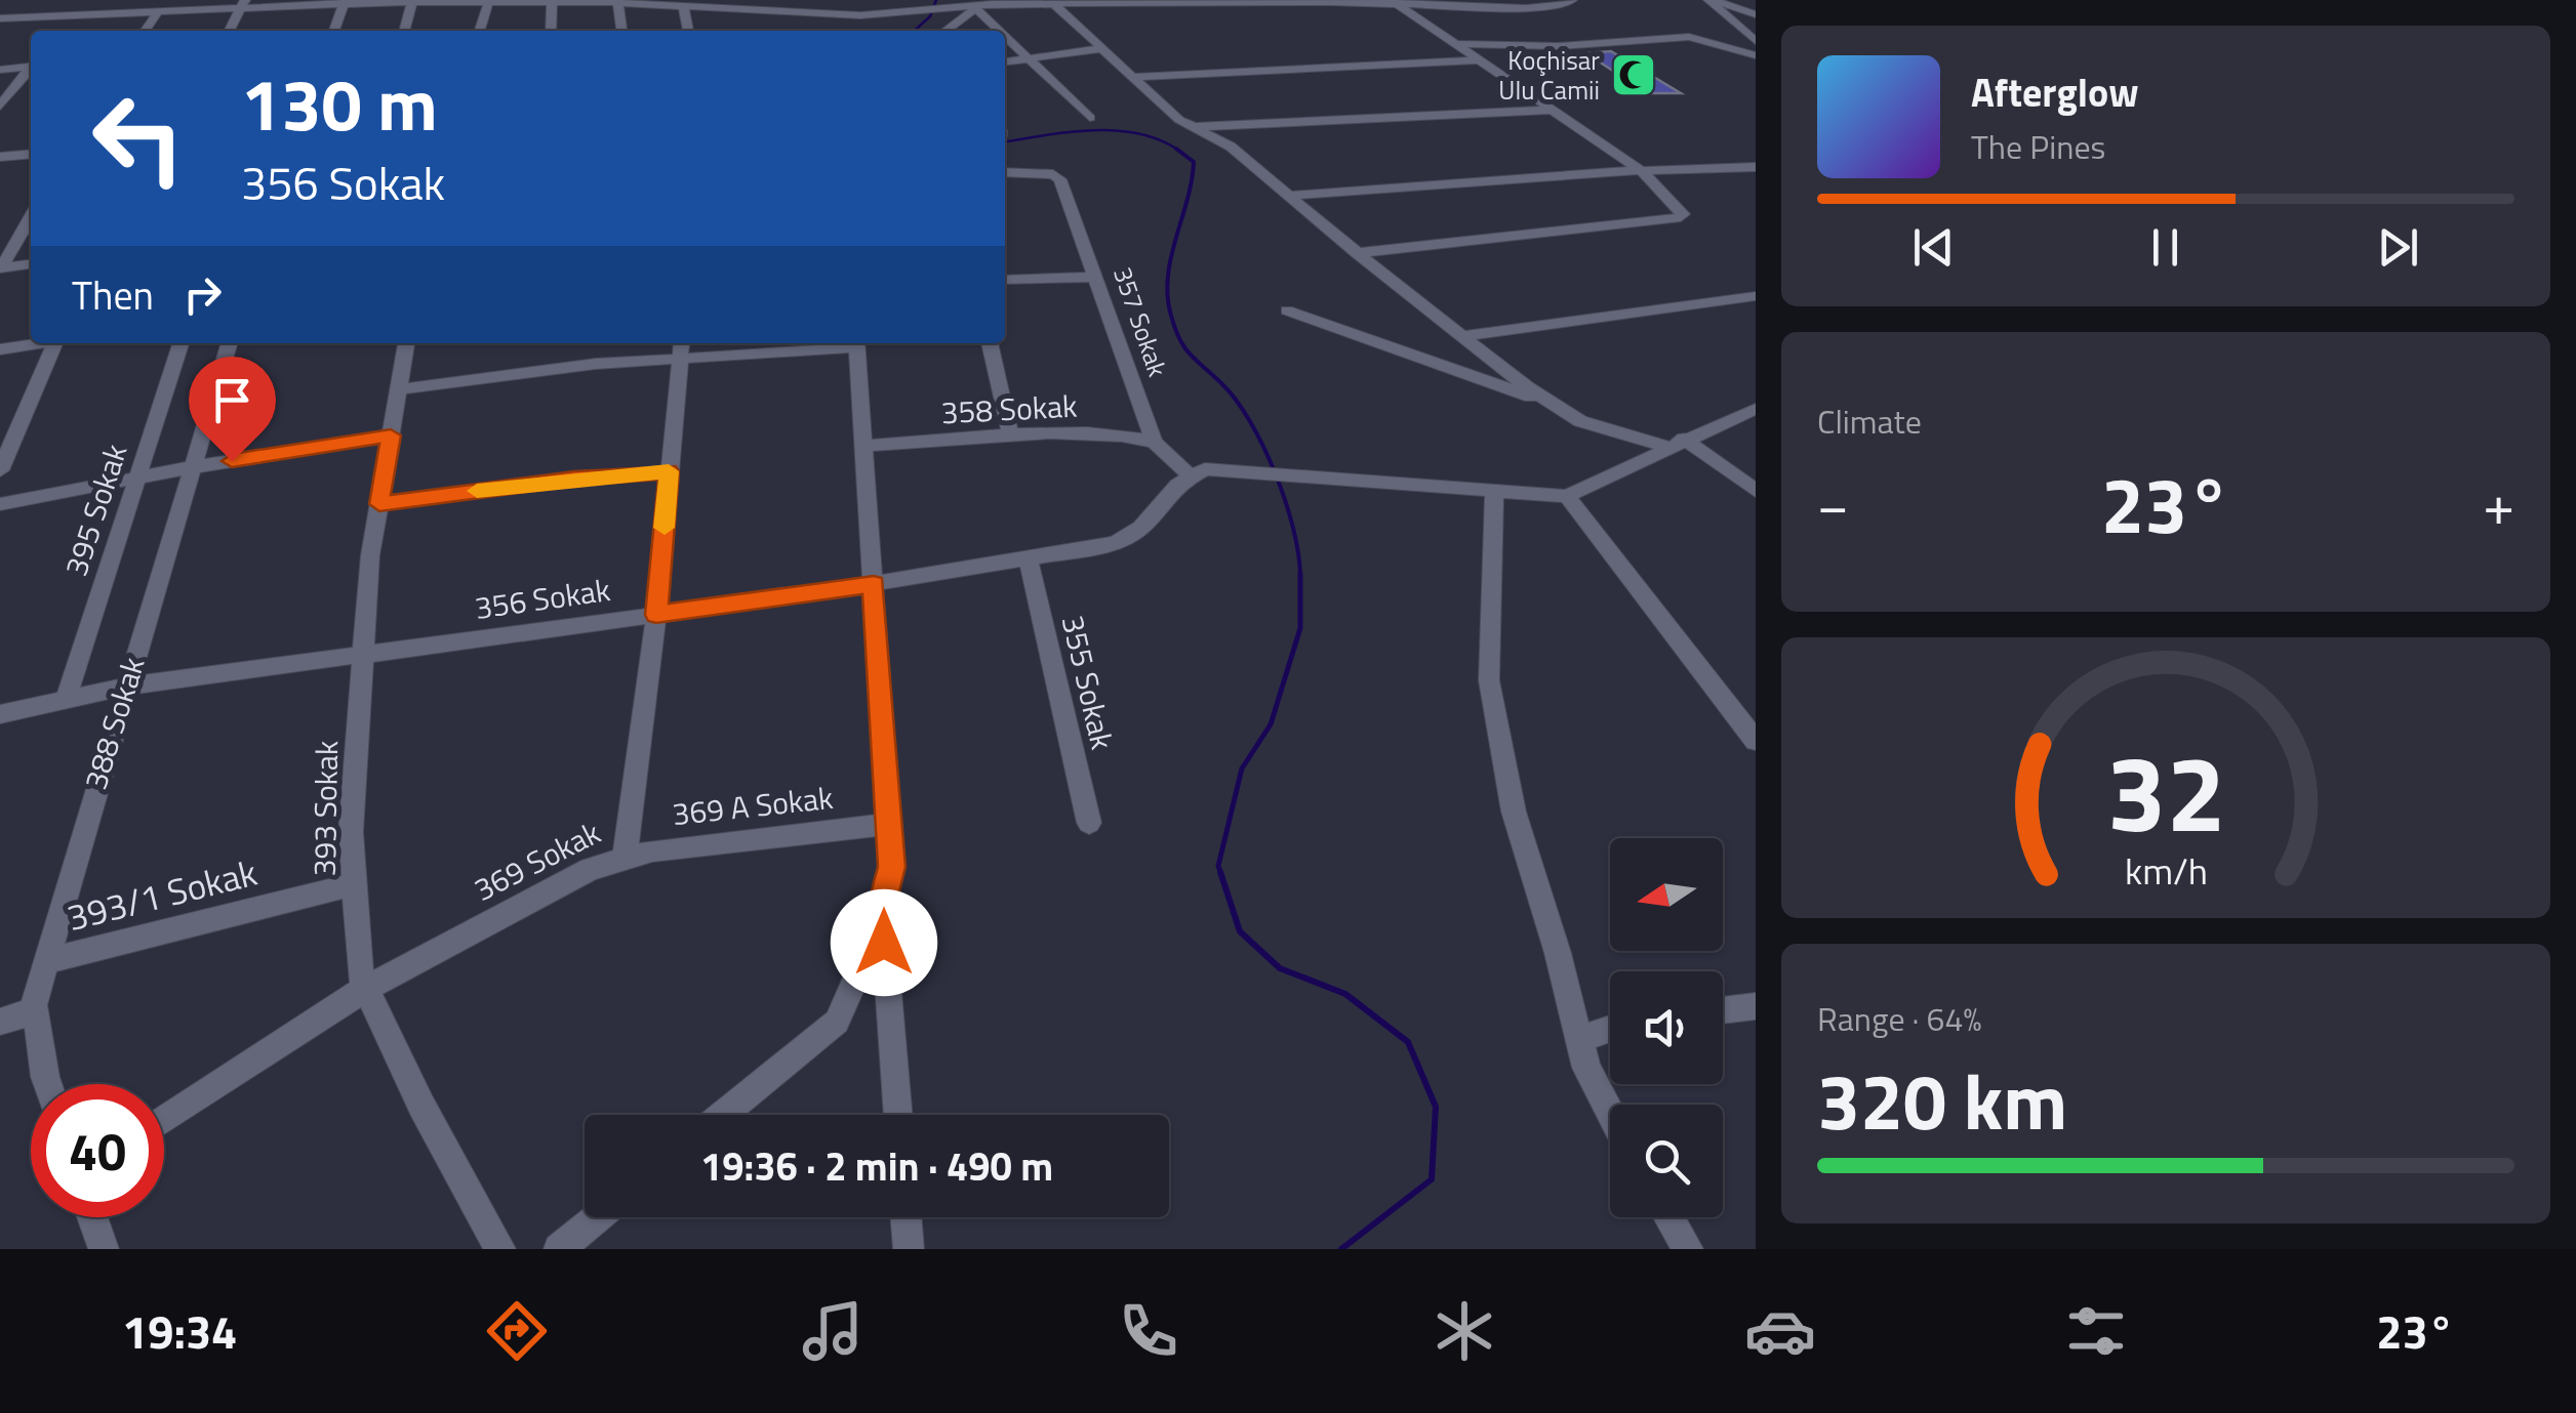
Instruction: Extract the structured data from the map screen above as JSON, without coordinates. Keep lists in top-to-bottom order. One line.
{"streets":{"street":["357 Sokak","358 Sokak","395 Sokak","356 Sokak","355 Sokak","388 Sokak","369 A Sokak","393 Sokak","369 Sokak","393/1 Sokak"]},"crossings":[["357 Sokak","358 Sokak"],["357 Sokak","356 Sokak"],["395 Sokak","356 Sokak"],["356 Sokak","355 Sokak"],["356 Sokak","388 Sokak"],["356 Sokak","393 Sokak"],["356 Sokak","369 Sokak"],["388 Sokak","393/1 Sokak"],["369 A Sokak","369 Sokak"],["393 Sokak","369 Sokak"],["393 Sokak","393/1 Sokak"]],"places":{"mosque":["Koçhisar Ulu Camii"]},"north":"left","page":{"turn":["130 m","356 Sokak"],"song":["Afterglow","The Pines"],"then":"Then","tile":["Climate",["Range · 64%","320 km"]],"heat":["−","23°","+"],"limit":"40","trip":"19:36 · 2 min · 490 m","tabs":["19:34","23°"],"gauge":["32","km/h"]}}
